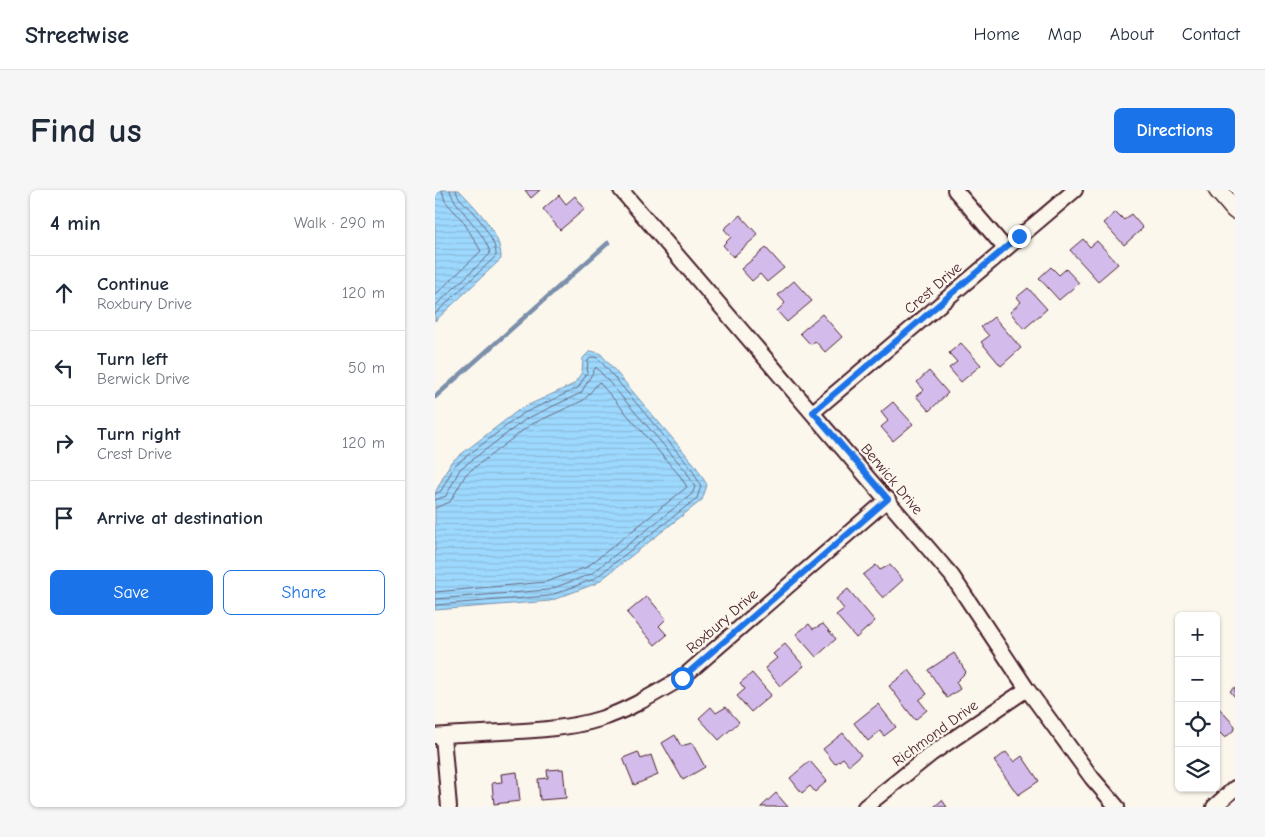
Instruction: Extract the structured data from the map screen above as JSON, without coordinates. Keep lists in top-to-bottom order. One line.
{"streets":{"street":["Crest Drive","Berwick Drive","Roxbury Drive","Richmond Drive"]},"crossings":[["Crest Drive","Berwick Drive"],["Berwick Drive","Roxbury Drive"],["Berwick Drive","Richmond Drive"]],"page":{"header":"Streetwise","nav":["Home","Map","About","Contact"],"buttons":["Directions",["Save","Share"]],"title":"Find us","heading":["4 min","Walk · 290 m"],"list":[["Continue","Roxbury Drive","120 m"],["Turn left","Berwick Drive","50 m"],["Turn right","Crest Drive","120 m"],"Arrive at destination"],"map_buttons":["+","−"]}}
